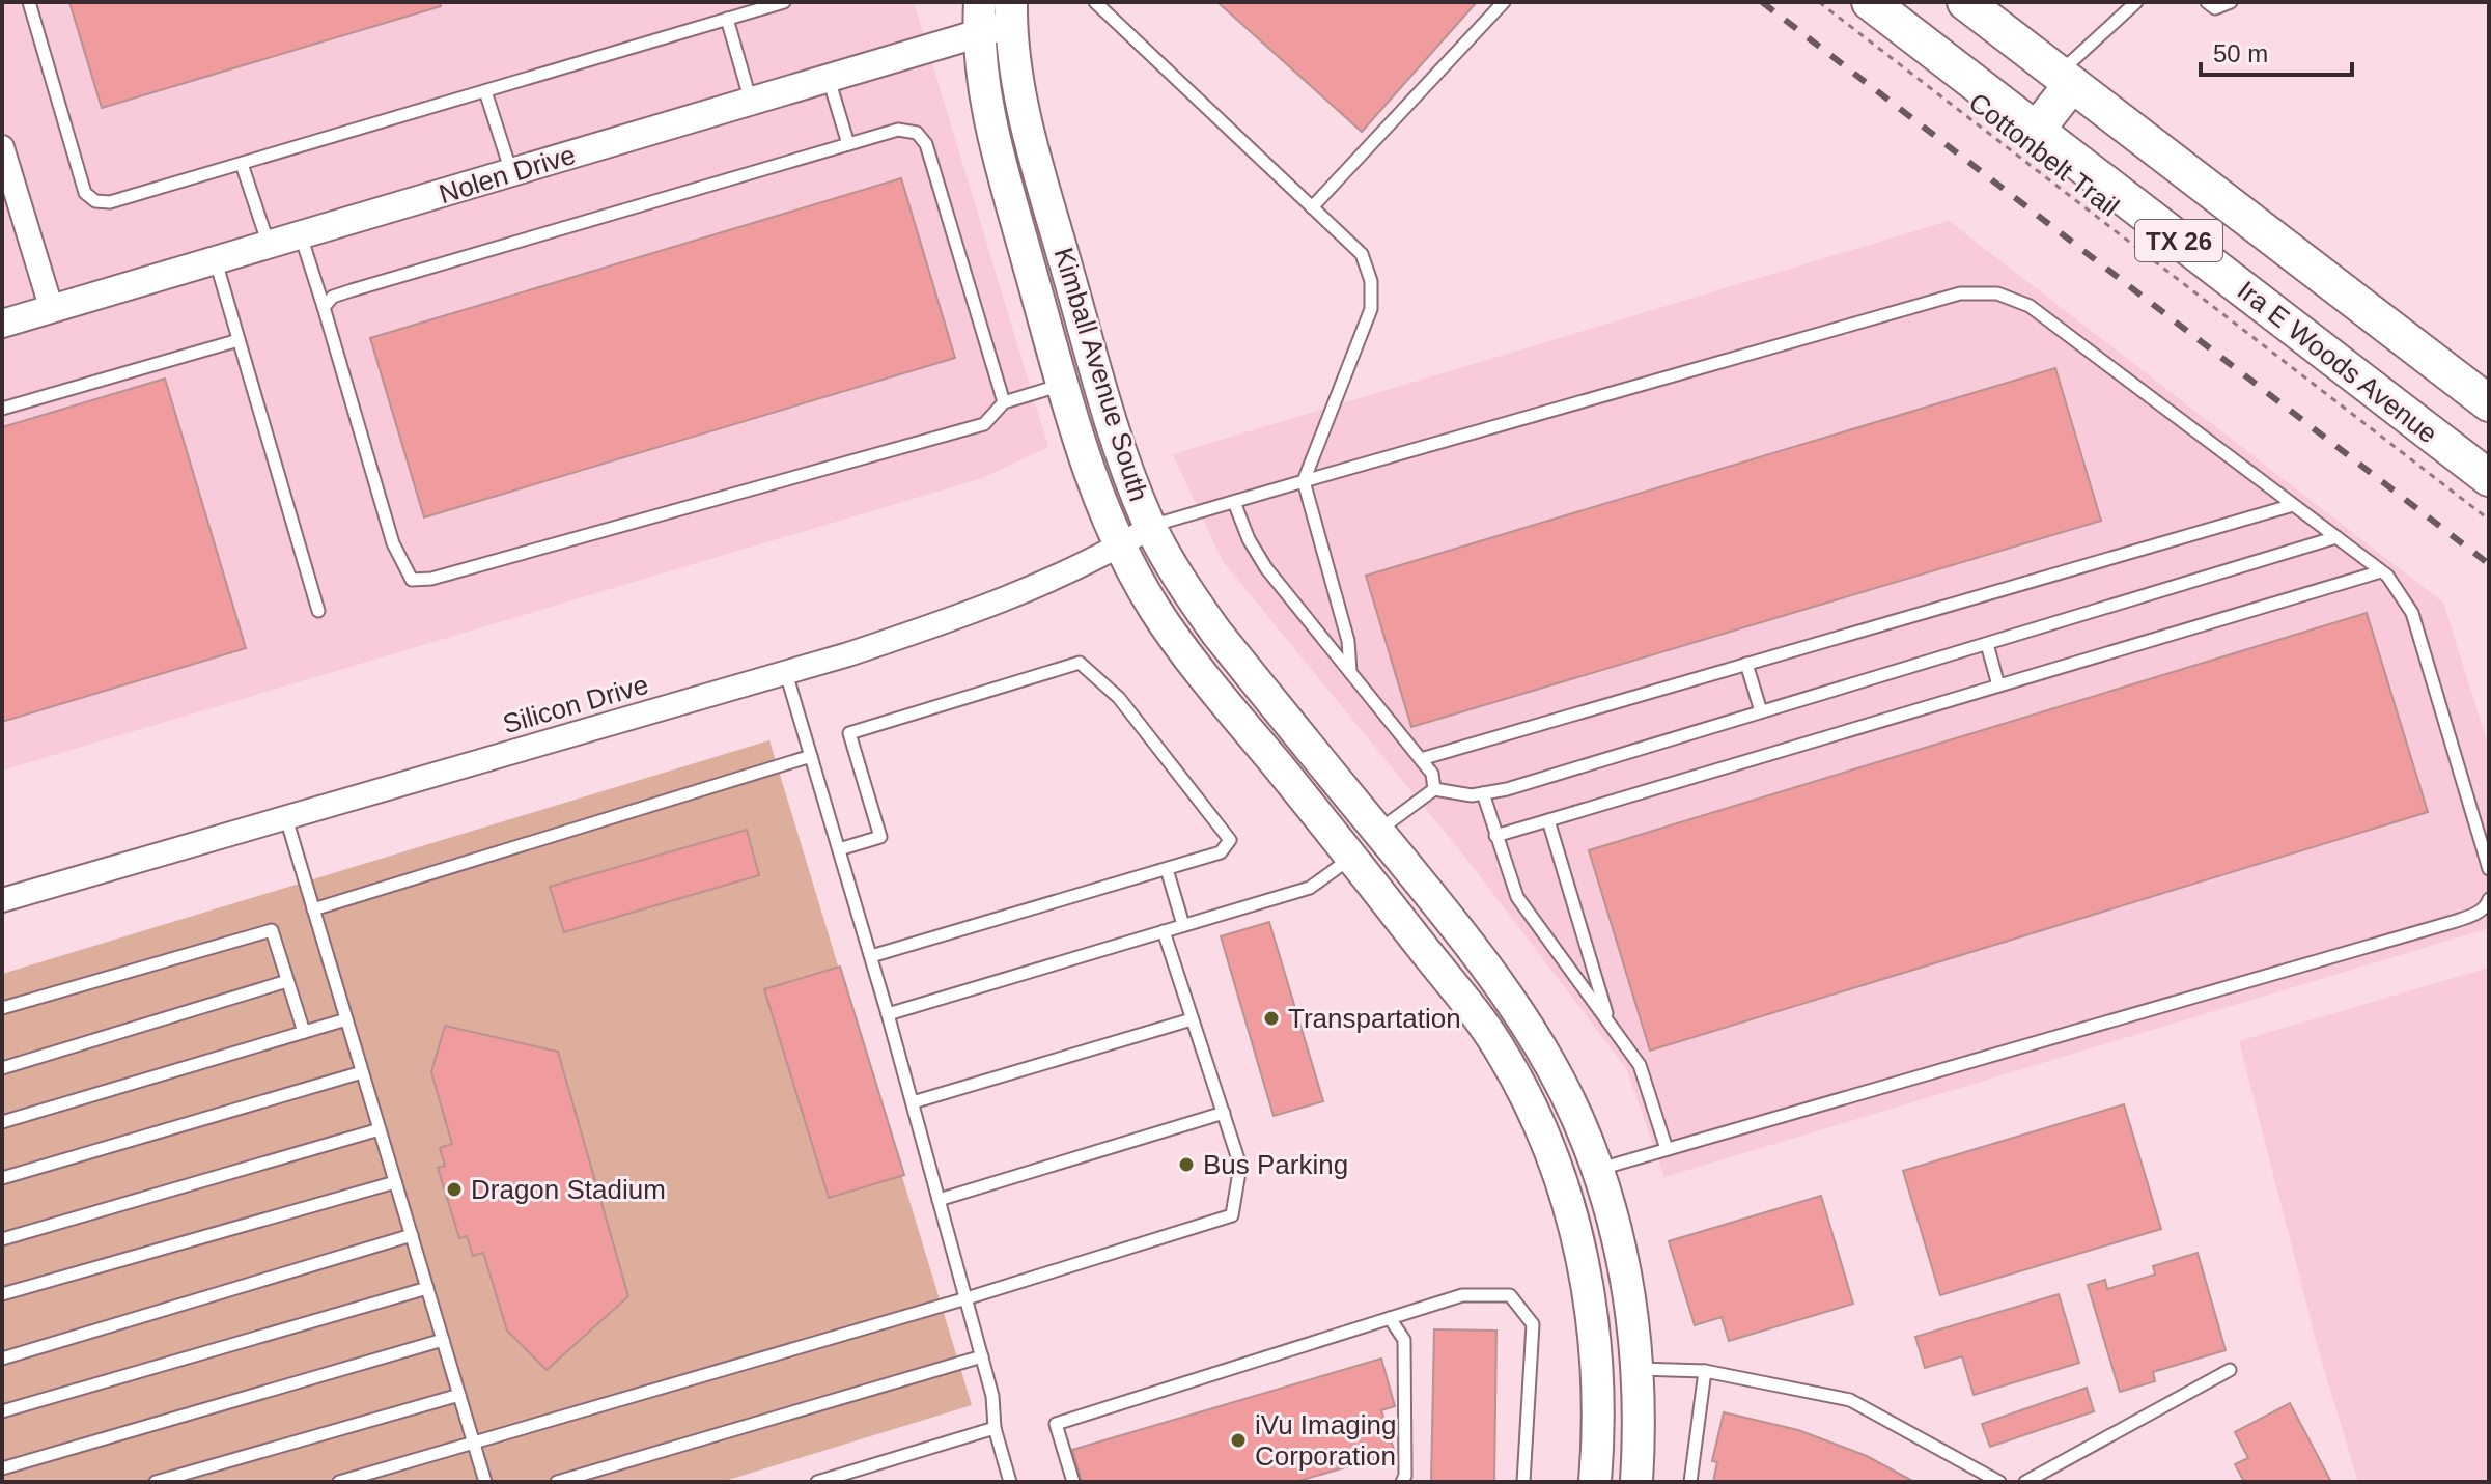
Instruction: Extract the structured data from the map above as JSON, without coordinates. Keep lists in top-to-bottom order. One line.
{"streets":{"main road":["TX 26","Ira E Woods Avenue","Kimball Avenue South"],"street":["Nolen Drive","Silicon Drive"],"path":["Cottonbelt Trail"]},"crossings":[["Cottonbelt Trail","Ira E Woods Avenue"],["Nolen Drive","Kimball Avenue South"],["Kimball Avenue South","Silicon Drive"]],"places":["Transpartation","Bus Parking","Dragon Stadium","iVu Imaging Corporation"],"scale_bar":"50 m"}
